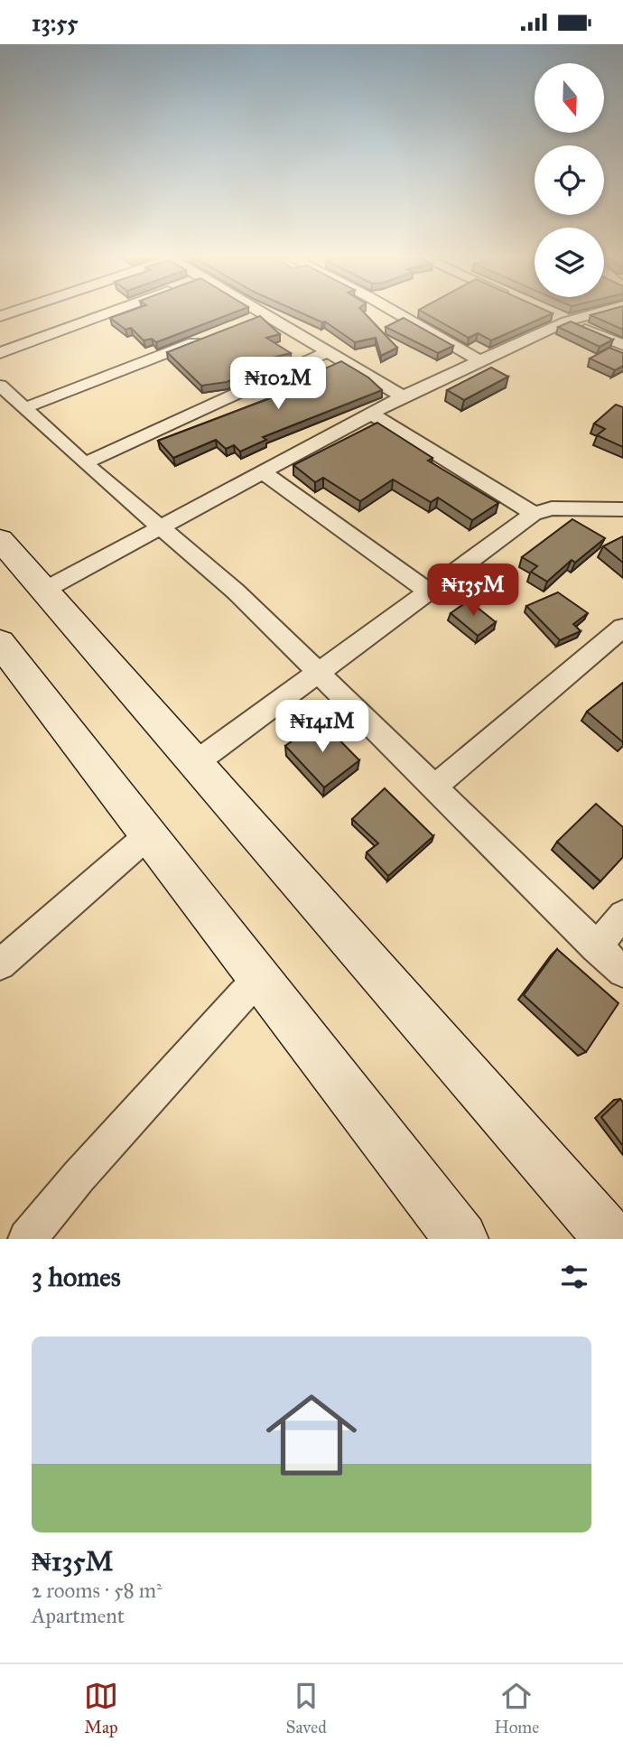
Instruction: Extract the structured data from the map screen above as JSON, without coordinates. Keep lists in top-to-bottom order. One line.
{"north":"bottom","page":{"status":"13:55","price":["₦102M","₦135M","₦141M"],"heading":"3 homes","list":[{"name":"₦135M","note":"2 rooms · 58 m² · Apartment"}],"tabs":["Map","Saved","Home"]}}
